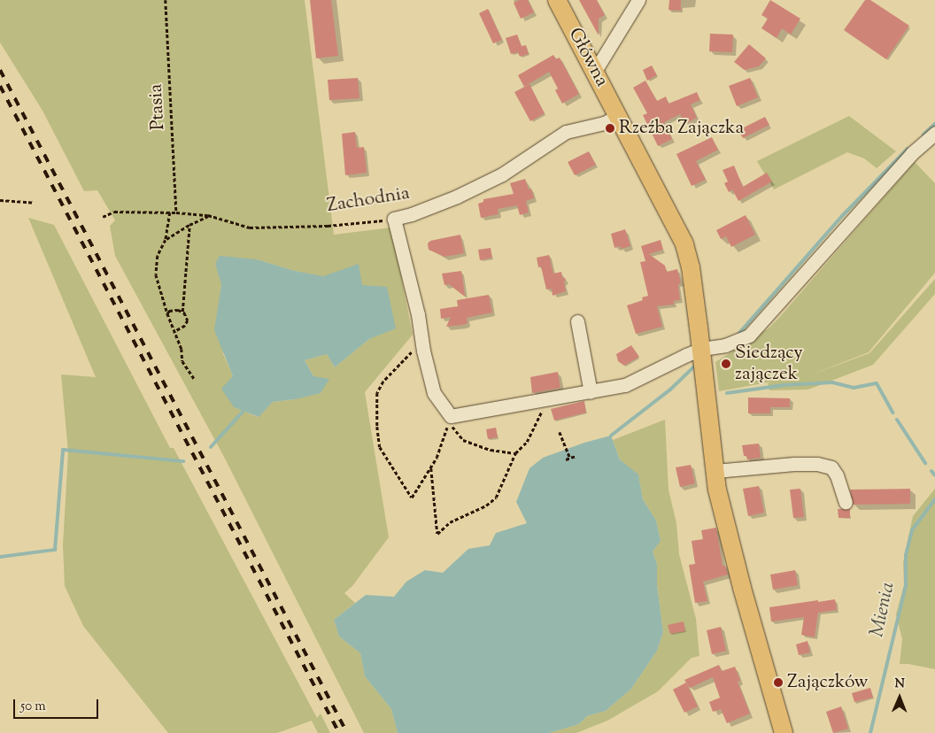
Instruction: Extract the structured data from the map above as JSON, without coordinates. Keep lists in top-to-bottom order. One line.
{"streets":{"main road":["Główna"],"street":["Zachodnia"],"path":["Ptasia"]},"crossings":[["Główna","Zachodnia"],["Ptasia","Zachodnia"]],"water":["Mienia"],"places":["Rzeźba Zajączka","Siedzący zajączek","Zajączków"],"scale_bar":"50 m","north":"top"}
